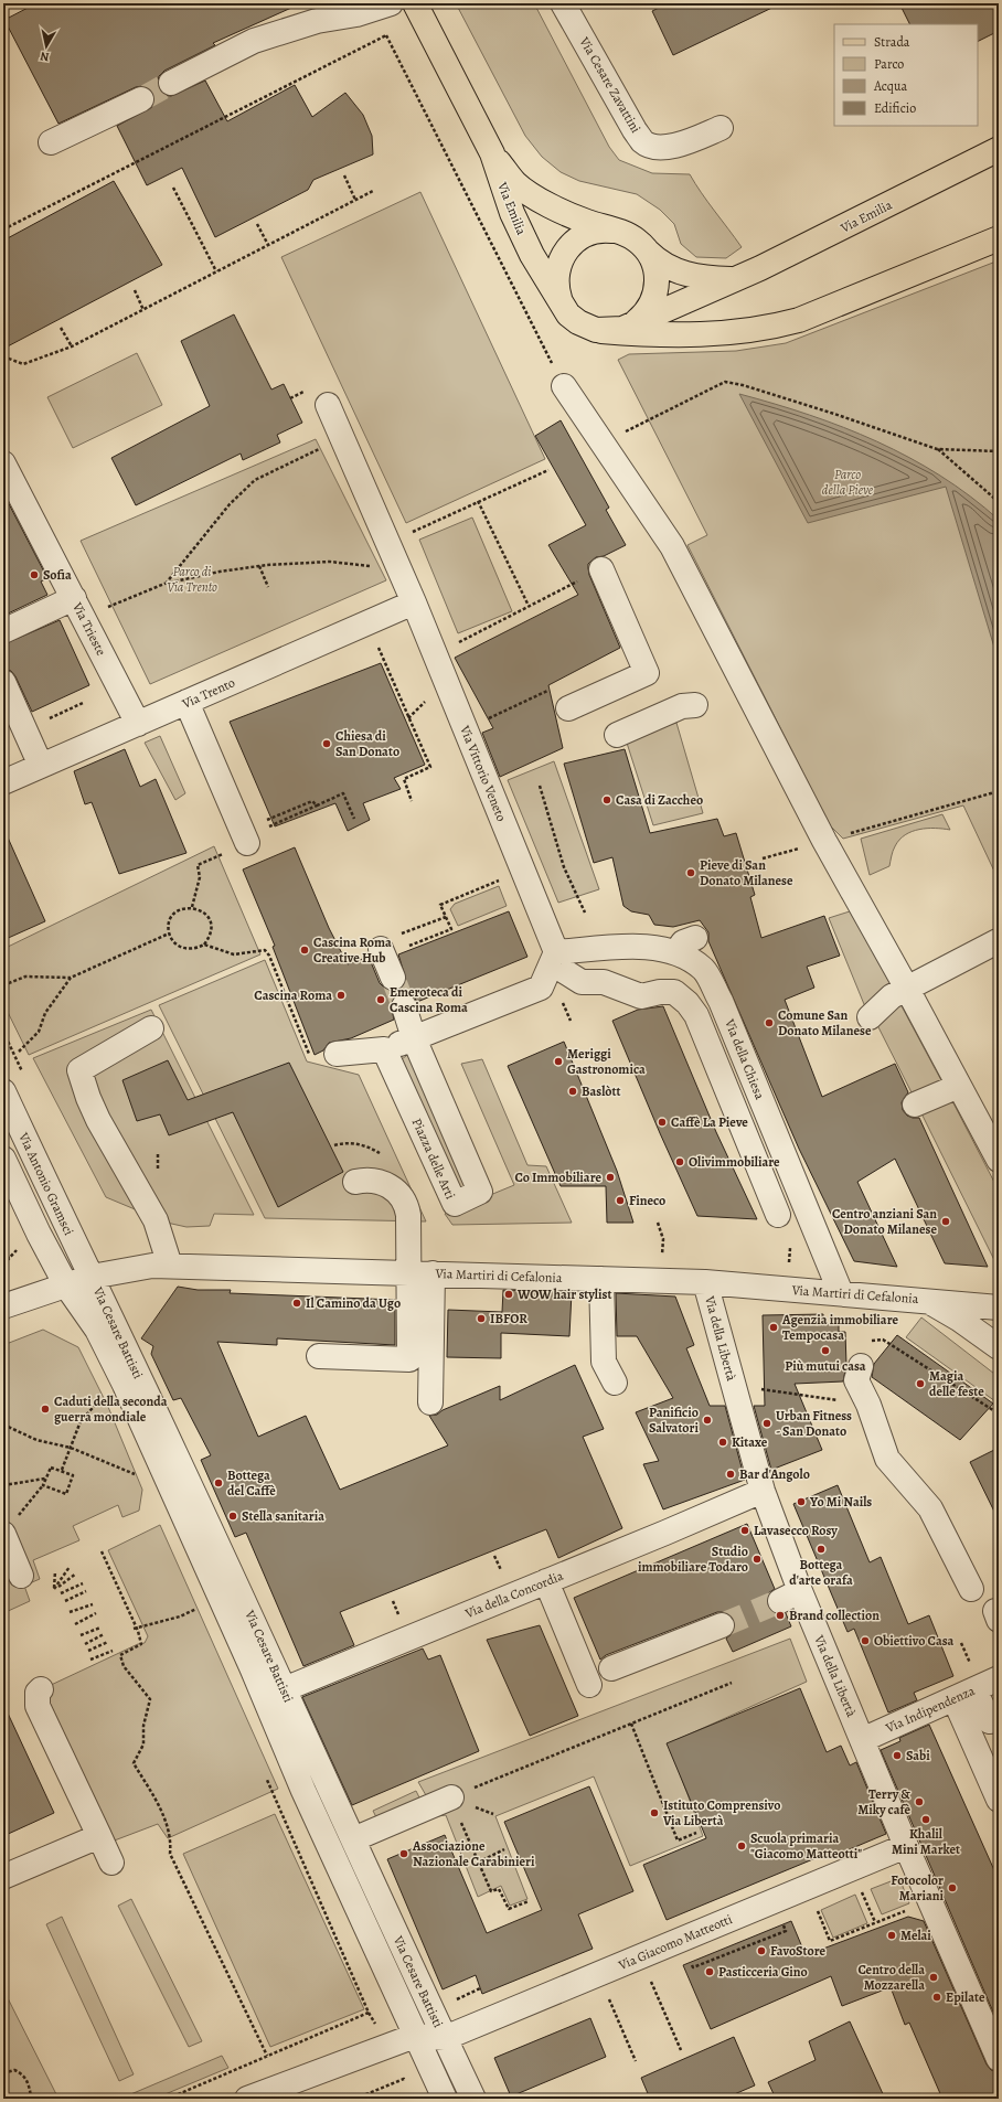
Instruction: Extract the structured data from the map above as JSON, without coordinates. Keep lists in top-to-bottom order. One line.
{"streets":{"main road":["Via Emilia"],"street":["Via Cesare Zavattini","Via Trieste","Via Trento","Via Vittorio Veneto","Via della Chiesa","Piazza delle Arti","Via Antonio Gramsci","Via Martiri di Cefalonia","Via Cesare Battisti","Via della Libertà","Via della Concordia","Via Indipendenza","Via Giacomo Matteotti"]},"crossings":[["Via Trieste","Via Trento"],["Via Trento","Via Vittorio Veneto"],["Via Vittorio Veneto","Via della Chiesa"],["Via della Chiesa","Via Martiri di Cefalonia"],["Via Antonio Gramsci","Via Martiri di Cefalonia"],["Via Antonio Gramsci","Via Cesare Battisti"],["Via Martiri di Cefalonia","Via Cesare Battisti"],["Via Martiri di Cefalonia","Via della Libertà"],["Via Cesare Battisti","Via della Concordia"],["Via Cesare Battisti","Via Giacomo Matteotti"],["Via della Libertà","Via della Concordia"],["Via della Libertà","Via Indipendenza"],["Via della Libertà","Via Giacomo Matteotti"]],"parks":["Parco della Pieve","Parco di Via Trento"],"places":["Sofia","Chiesa di San Donato","Casa di Zaccheo","Pieve di San Donato Milanese","Cascina Roma Creative Hub","Cascina Roma","Emeroteca di Cascina Roma","Comune San Donato Milanese","Meriggi Gastronomica","Baslòtt","Caffè La Pieve","Olivimmobiliare","Co Immobiliare","Fineco","Centro anziani San Donato Milanese","WOW hair stylist","Il Camino da Ugo","IBFOR","Agenzia immobiliare Tempocasa","Più mutui casa","Magia delle feste","Caduti della seconda guerra mondiale","Panificio Salvatori","Urban Fitness - San Donato","Kitaxe","Bar d'Angolo","Bottega del Caffè","Yo Mi Nails","Stella sanitaria","Lavasecco Rosy","Bottega d'arte orafa","Studio immobiliare Todaro","Brand collection","Obiettivo Casa","Sabi","Terry & Miky cafè","Istituto Comprensivo Via Libertà","Khalil Mini Market","Scuola primaria \"Giacomo Matteotti\"","Associazione Nazionale Carabinieri","Fotocolor Mariani","Melai","FavoStore","Pasticceria Gino","Centro della Mozzarella","Epilate"],"legend":["Strada","Parco","Acqua","Edificio"],"north":"bottom"}
